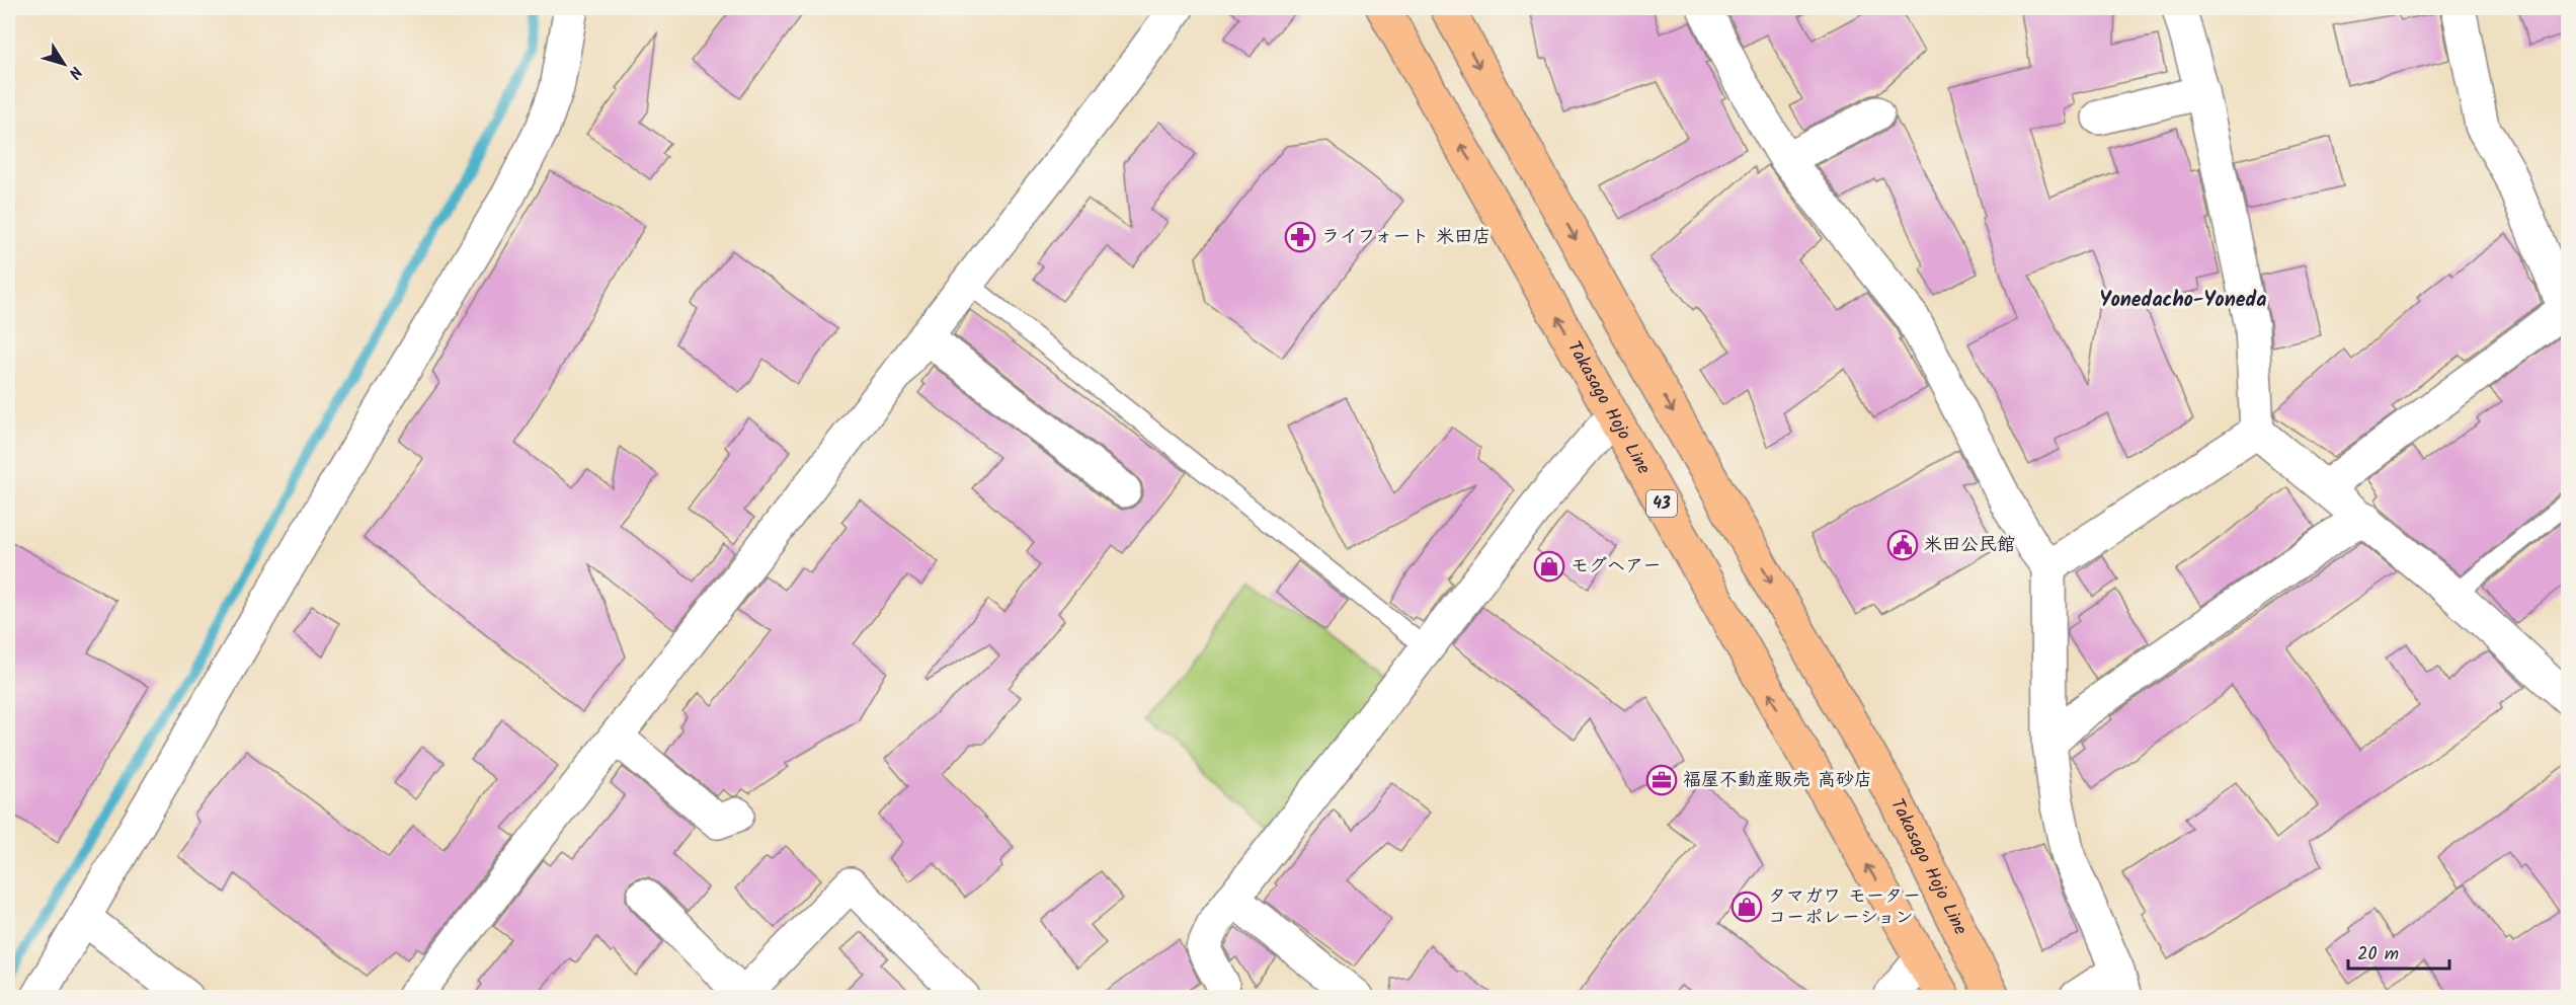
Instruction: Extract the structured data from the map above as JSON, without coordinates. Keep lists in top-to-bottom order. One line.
{"streets":{"main road":["Takasago Hojo Line","43"]},"districts":["Yonedacho-Yoneda"],"places":{"pharmacy":["ライフォート 米田店"],"public building":["米田公民館"],"shop":["モグヘアー","タマガワ モーター コーポレーション"],"office":["福屋不動産販売 高砂店"]},"scale_bar":"20 m","north":"bottom right"}
